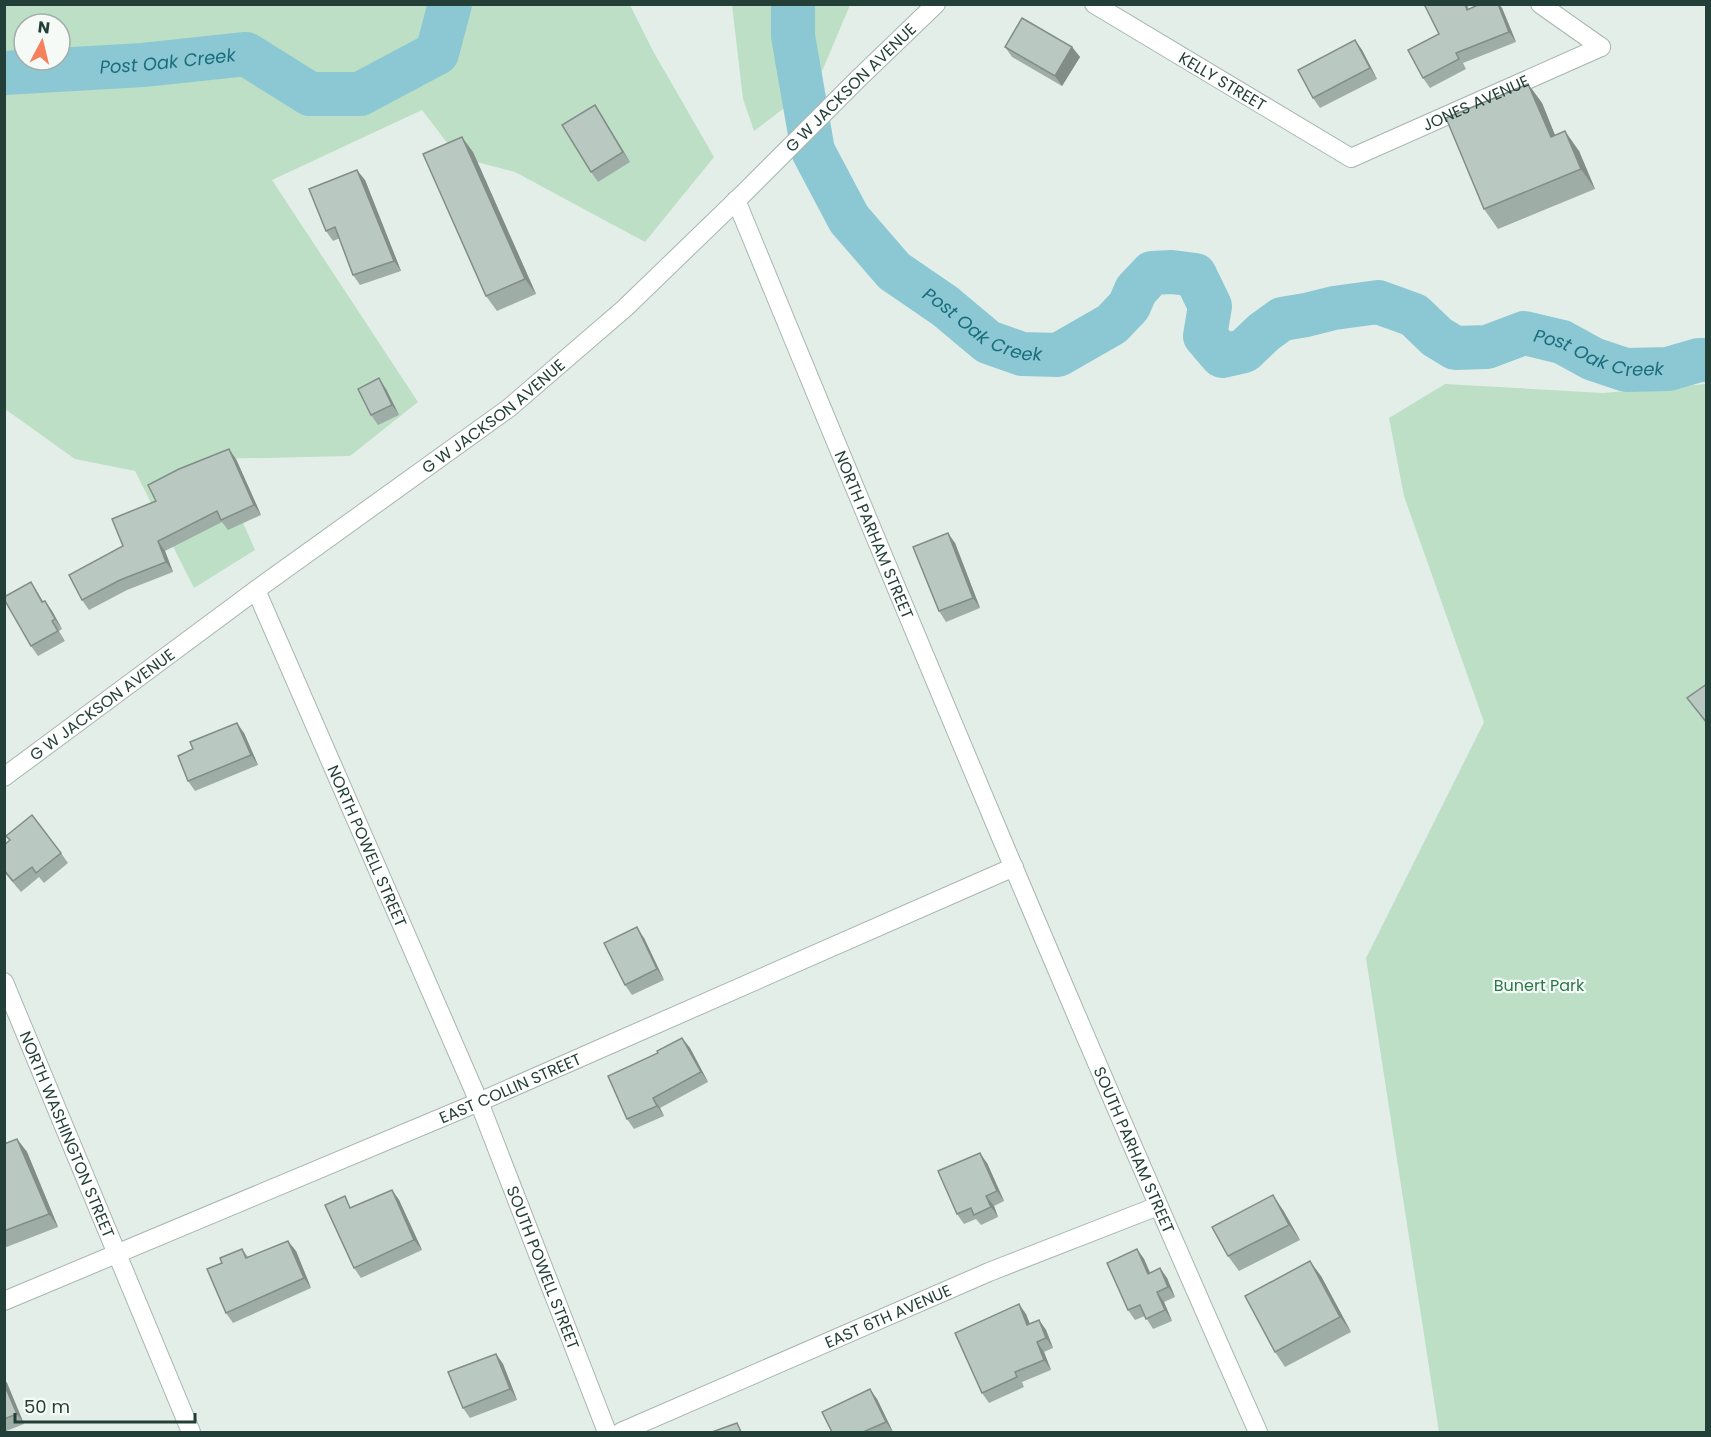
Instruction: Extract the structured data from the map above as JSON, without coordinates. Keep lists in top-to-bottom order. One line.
{"streets":{"street":["KELLY STREET","G W JACKSON AVENUE","JONES AVENUE","NORTH PARHAM STREET","NORTH POWELL STREET","EAST COLLIN STREET","NORTH WASHINGTON STREET","SOUTH PARHAM STREET","SOUTH POWELL STREET","EAST 6TH AVENUE"]},"crossings":[["KELLY STREET","JONES AVENUE"],["G W JACKSON AVENUE","NORTH PARHAM STREET"],["G W JACKSON AVENUE","NORTH POWELL STREET"],["NORTH PARHAM STREET","EAST COLLIN STREET"],["NORTH PARHAM STREET","SOUTH PARHAM STREET"],["NORTH POWELL STREET","EAST COLLIN STREET"],["NORTH POWELL STREET","SOUTH POWELL STREET"],["EAST COLLIN STREET","NORTH WASHINGTON STREET"],["EAST COLLIN STREET","SOUTH PARHAM STREET"],["EAST COLLIN STREET","SOUTH POWELL STREET"],["SOUTH PARHAM STREET","EAST 6TH AVENUE"]],"water":["Post Oak Creek"],"parks":["Bunert Park"],"scale_bar":"50 m","north":"top"}
